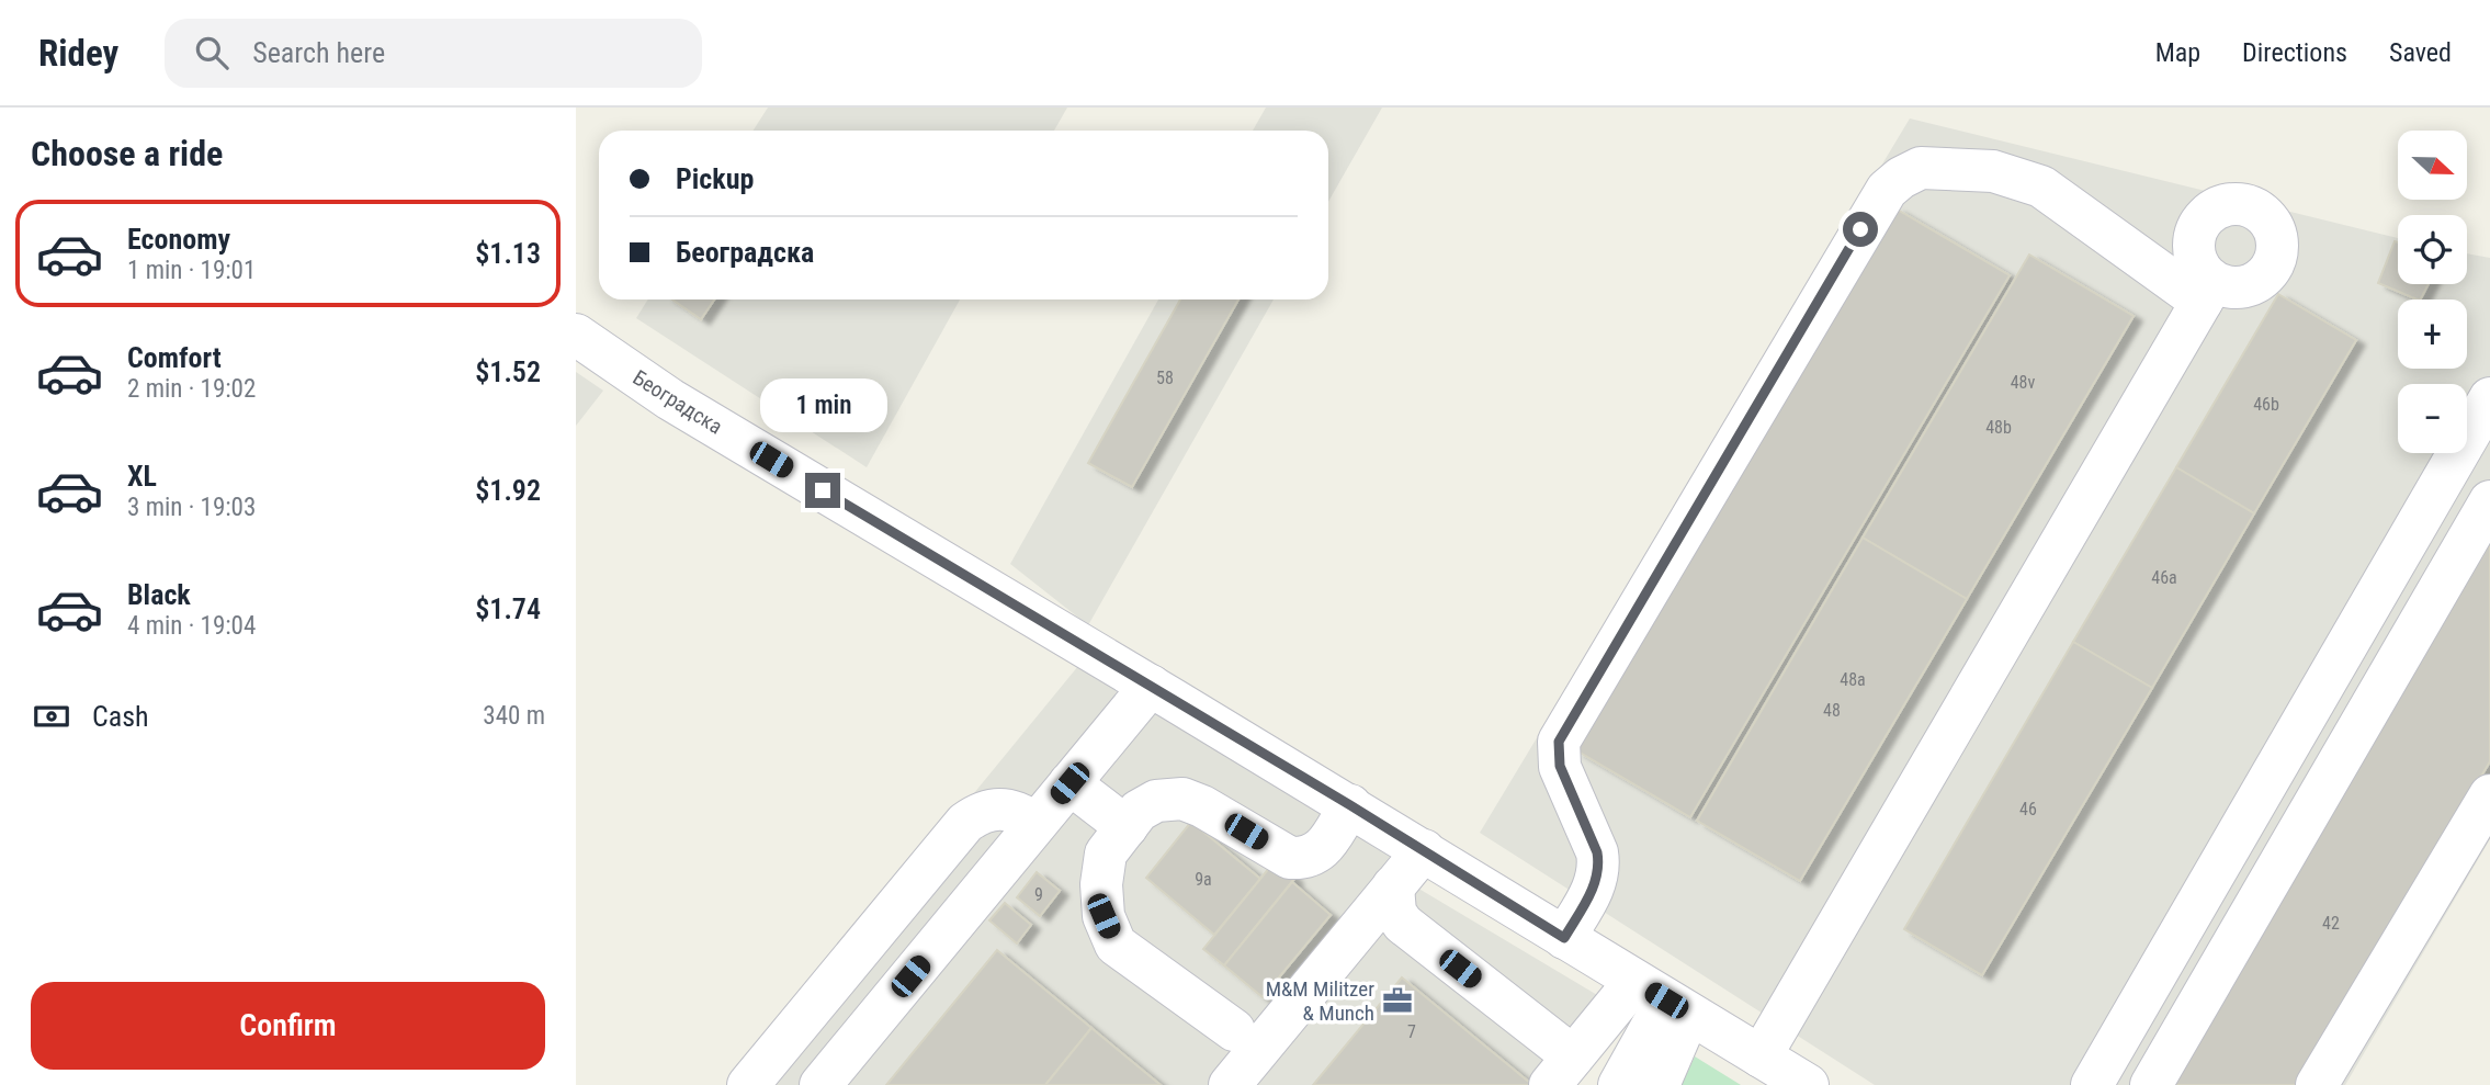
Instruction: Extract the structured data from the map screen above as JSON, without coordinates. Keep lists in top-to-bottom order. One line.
{"streets":{"street":["Београдска"]},"places":{"office":["M&M Militzer & Munch"]},"house_numbers":["58","48v","46b","48b","46a","48a","48","46","9a","9","42","7"],"north":"right","page":{"header":"Ridey","search":"Search here","nav":["Map","Directions","Saved"],"heading":"Choose a ride","map_buttons":["+","−"],"banner":["Pickup","Београдска"],"list":[{"name":"Economy","note":"1 min · 19:01","value":"$1.13"},{"name":"Comfort","note":"2 min · 19:02","value":"$1.52"},{"name":"XL","note":"3 min · 19:03","value":"$1.92"},{"name":"Black","note":"4 min · 19:04","value":"$1.74"}],"bubble":"1 min","pay":["Cash","340 m"],"buttons":"Confirm"}}
